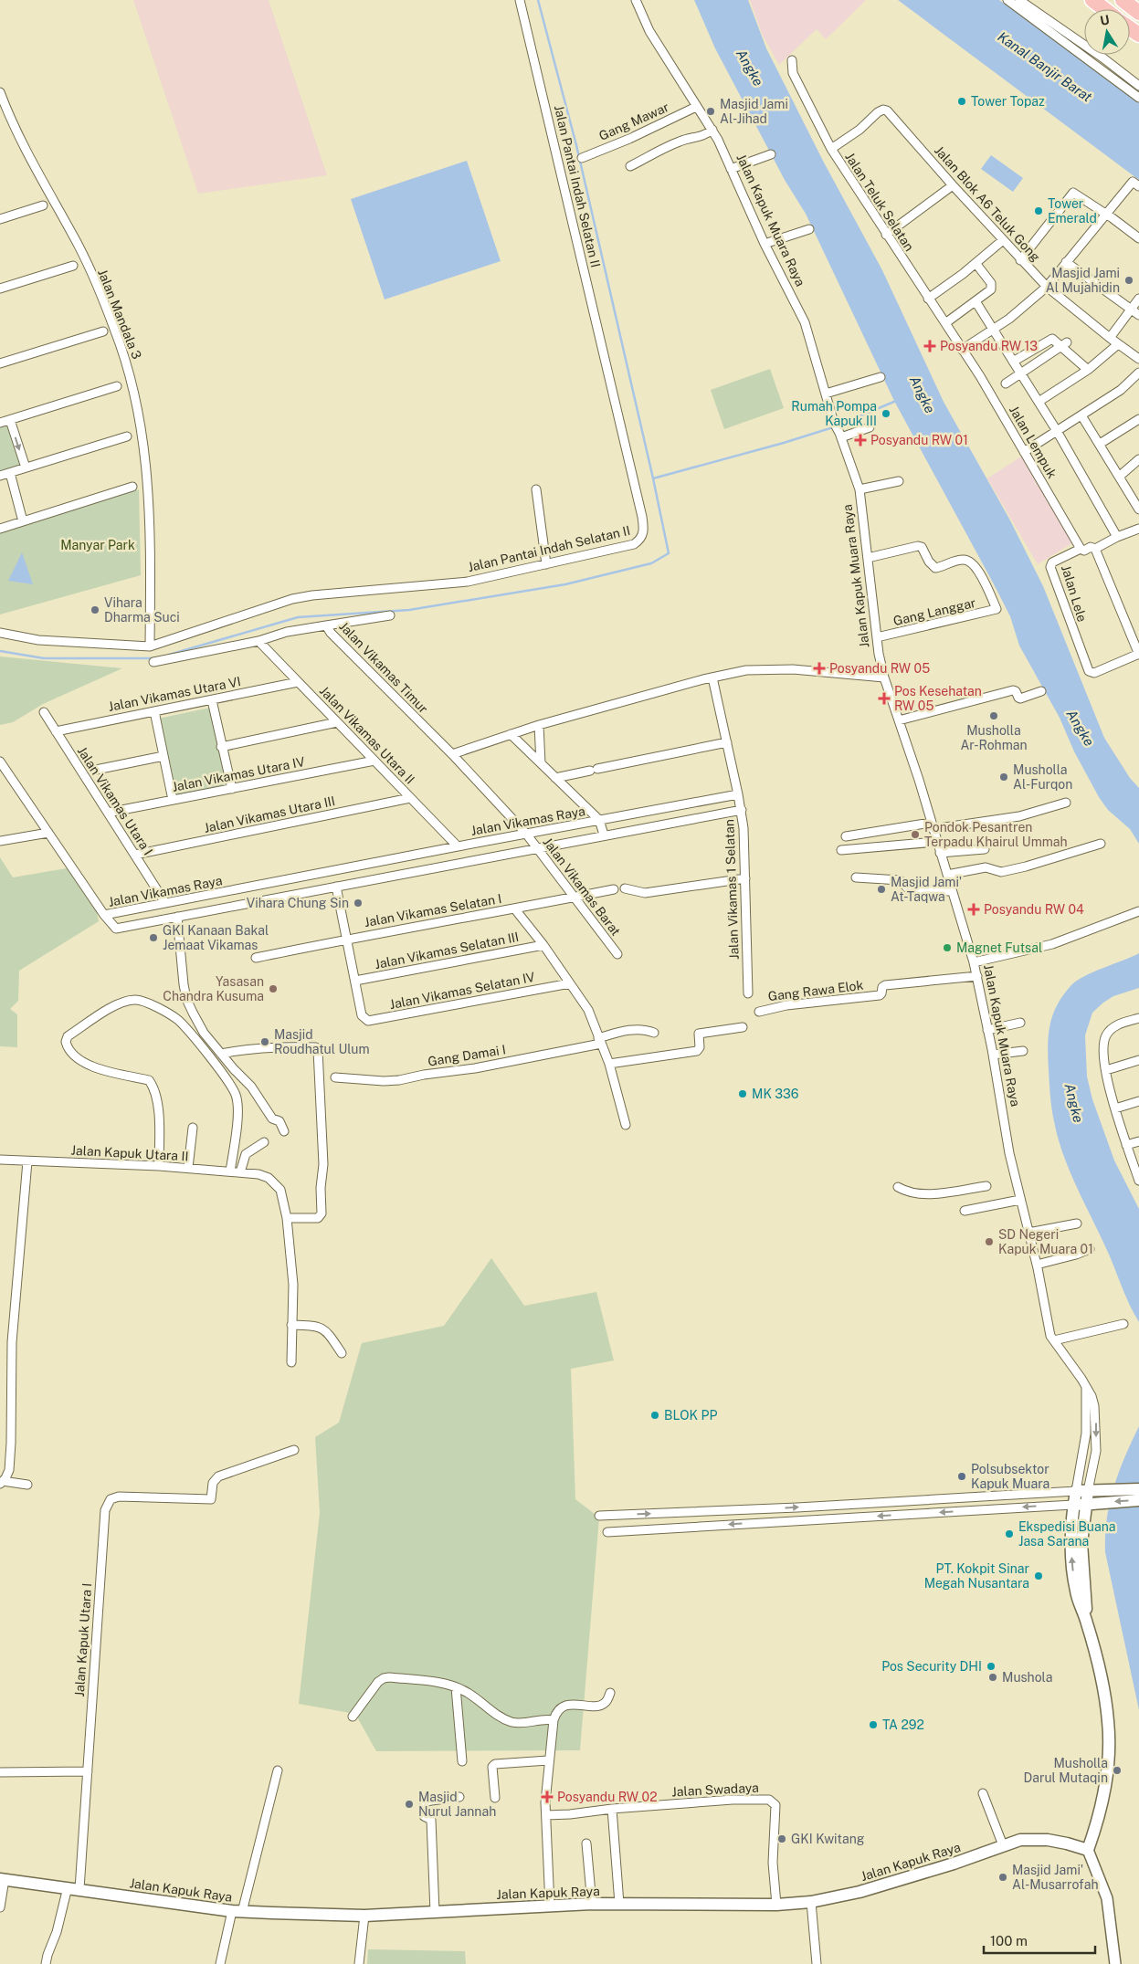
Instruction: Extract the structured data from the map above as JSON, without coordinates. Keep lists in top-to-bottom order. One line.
{"streets":{"main road":["Jalan Kapuk Muara Raya","Jalan Kapuk Raya"],"street":["Gang Mawar","Jalan Pantai Indah Selatan II","Jalan Teluk Selatan","Jalan Blok A6 Teluk Gong","Jalan Mandala 3","Jalan Lempuk","Jalan Lele","Gang Langgar","Jalan Vikamas Timur","Jalan Vikamas Utara VI","Jalan Vikamas Utara II","Jalan Vikamas Utara IV","Jalan Vikamas Utara I","Jalan Vikamas Utara III","Jalan Vikamas Raya","Jalan Vikamas Barat","Jalan Vikamas 1 Selatan","Jalan Vikamas Selatan I","Jalan Vikamas Selatan III","Jalan Vikamas Selatan IV","Gang Rawa Elok","Gang Damai I","Jalan Kapuk Utara II","Jalan Kapuk Utara I","Jalan Swadaya"]},"crossings":[["Gang Mawar","Jalan Kapuk Muara Raya"],["Jalan Pantai Indah Selatan II","Jalan Mandala 3"],["Jalan Teluk Selatan","Jalan Blok A6 Teluk Gong"],["Jalan Teluk Selatan","Jalan Lempuk"],["Jalan Kapuk Muara Raya","Gang Langgar"],["Jalan Kapuk Muara Raya","Gang Rawa Elok"],["Jalan Kapuk Muara Raya","Jalan Kapuk Raya"],["Jalan Lempuk","Jalan Lele"],["Jalan Vikamas Timur","Jalan Vikamas Utara II"],["Jalan Vikamas Timur","Jalan Vikamas Raya"],["Jalan Vikamas Timur","Jalan Vikamas Barat"],["Jalan Vikamas Utara VI","Jalan Vikamas Utara II"],["Jalan Vikamas Utara VI","Jalan Vikamas Utara I"],["Jalan Vikamas Utara II","Jalan Vikamas Utara IV"],["Jalan Vikamas Utara II","Jalan Vikamas Utara III"],["Jalan Vikamas Utara II","Jalan Vikamas Raya"],["Jalan Vikamas Utara IV","Jalan Vikamas Utara I"],["Jalan Vikamas Utara I","Jalan Vikamas Utara III"],["Jalan Vikamas Utara I","Jalan Vikamas Raya"],["Jalan Vikamas Raya","Jalan Vikamas Barat"],["Jalan Vikamas Raya","Jalan Vikamas 1 Selatan"],["Jalan Vikamas Barat","Jalan Vikamas Selatan I"],["Jalan Vikamas Selatan III","Jalan Vikamas Selatan IV"],["Jalan Kapuk Utara I","Jalan Kapuk Raya"],["Jalan Swadaya","Jalan Kapuk Raya"]],"water":["Kanal Banjir Barat","Angke"],"parks":["Manyar Park"],"places":{"other":["Tower Topaz","Masjid Jami Al-Jihad","Tower Emerald","Masjid Jami Al Mujahidin","Rumah Pompa Kapuk III","Vihara Dharma Suci","Musholla Ar-Rohman","Musholla Al-Furqon","Pondok Pesantren Terpadu Khairul Ummah","Masjid Jami' At-Taqwa","Vihara Chung Sin","GKI Kanaan Bakal Jemaat Vikamas","Magnet Futsal","Yasasan Chandra Kusuma","Masjid Roudhatul Ulum","MK 336","SD Negeri Kapuk Muara 01","BLOK PP","Polsubsektor Kapuk Muara","Ekspedisi Buana Jasa Sarana","PT. Kokpit Sinar Megah Nusantara","Pos Security DHI","Mushola","TA 292","Musholla Darul Mutaqin","Masjid Nurul Jannah","GKI Kwitang","Masjid Jami' Al-Musarrofah"],"health":["Posyandu RW 13","Posyandu RW 01","Posyandu RW 05","Pos Kesehatan RW 05","Posyandu RW 04","Posyandu RW 02"]},"scale_bar":"100 m","north":"top"}
